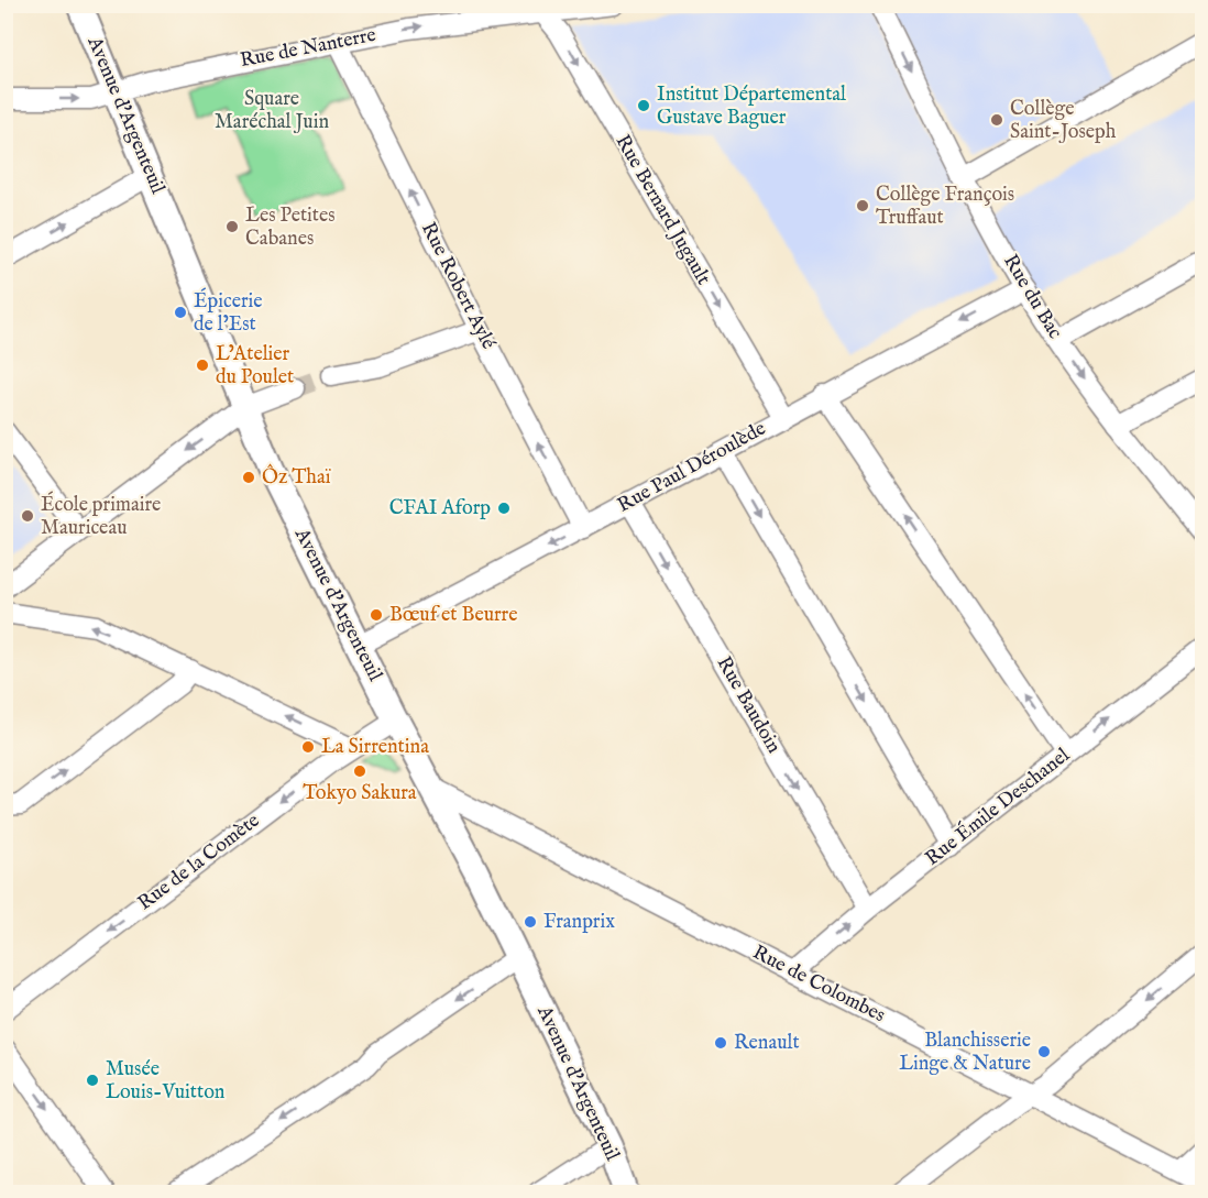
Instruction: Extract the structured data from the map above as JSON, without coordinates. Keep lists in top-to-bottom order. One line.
{"streets":{"main road":["Avenue d'Argenteuil"],"street":["Rue de Nanterre","Rue Bernard Jugault","Rue Robert Aylé","Rue du Bac","Rue Paul Déroulède","Rue Baudoin","Rue Émile Deschanel","Rue de la Comète","Rue de Colombes"]},"crossings":[["Rue de Nanterre","Avenue d'Argenteuil"],["Rue de Nanterre","Rue Bernard Jugault"],["Rue de Nanterre","Rue Robert Aylé"],["Avenue d'Argenteuil","Rue Paul Déroulède"],["Avenue d'Argenteuil","Rue de la Comète"],["Avenue d'Argenteuil","Rue de Colombes"],["Rue Bernard Jugault","Rue Paul Déroulède"],["Rue Robert Aylé","Rue Paul Déroulède"],["Rue du Bac","Rue Paul Déroulède"],["Rue Paul Déroulède","Rue Baudoin"],["Rue Baudoin","Rue Émile Deschanel"],["Rue Émile Deschanel","Rue de Colombes"]],"one_way":["Rue Bernard Jugault","Rue Robert Aylé","Rue du Bac","Rue Paul Déroulède","Rue Émile Deschanel"],"parks":["Square Maréchal Juin"],"places":["Institut Départemental Gustave Baguer","Collège Saint-Joseph","Collège François Truffaut","Les Petites Cabanes","Épicerie de l’Est","L’Atelier du Poulet","Ôz Thaï","CFAI Aforp","École primaire Mauriceau","Bœuf et Beurre","La Sirrentina","Tokyo Sakura","Franprix","Renault","Blanchisserie Linge & Nature","Musée Louis-Vuitton"]}
